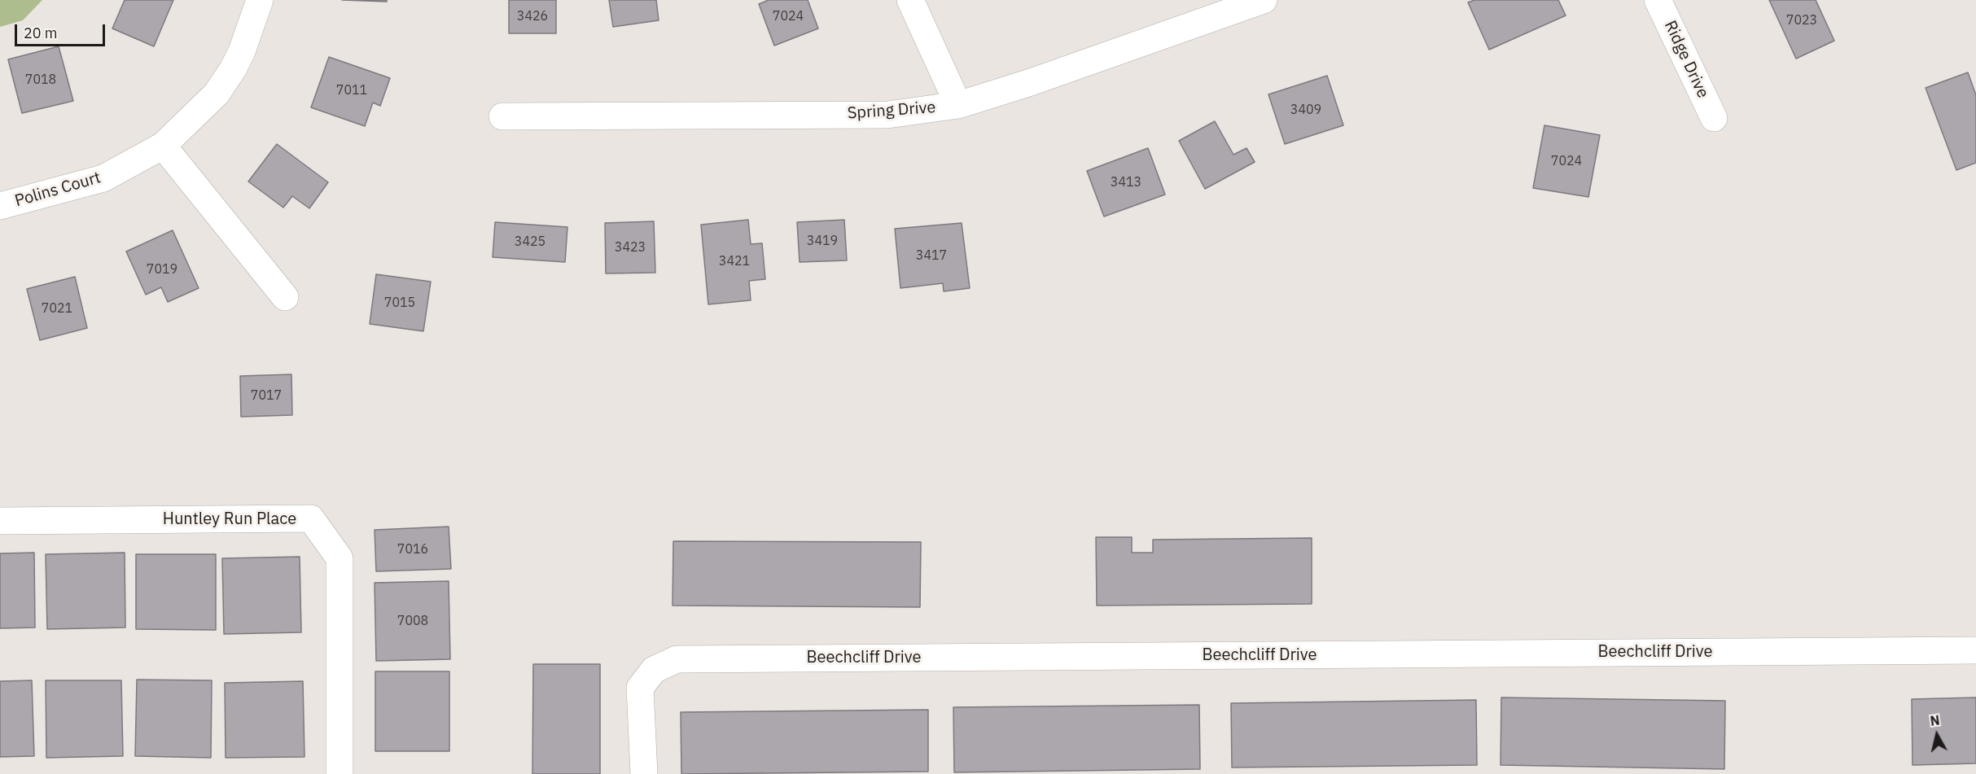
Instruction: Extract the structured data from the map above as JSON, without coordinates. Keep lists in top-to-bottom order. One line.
{"streets":{"street":["Ridge Drive","Spring Drive","Polins Court","Huntley Run Place","Beechcliff Drive"]},"house_numbers":["3426","7024","7023","7018","7011","3409","7024","3413","3419","3425","3423","3417","3421","7019","7015","7021","7017","7016","7008"],"scale_bar":"20 m","north":"top"}
